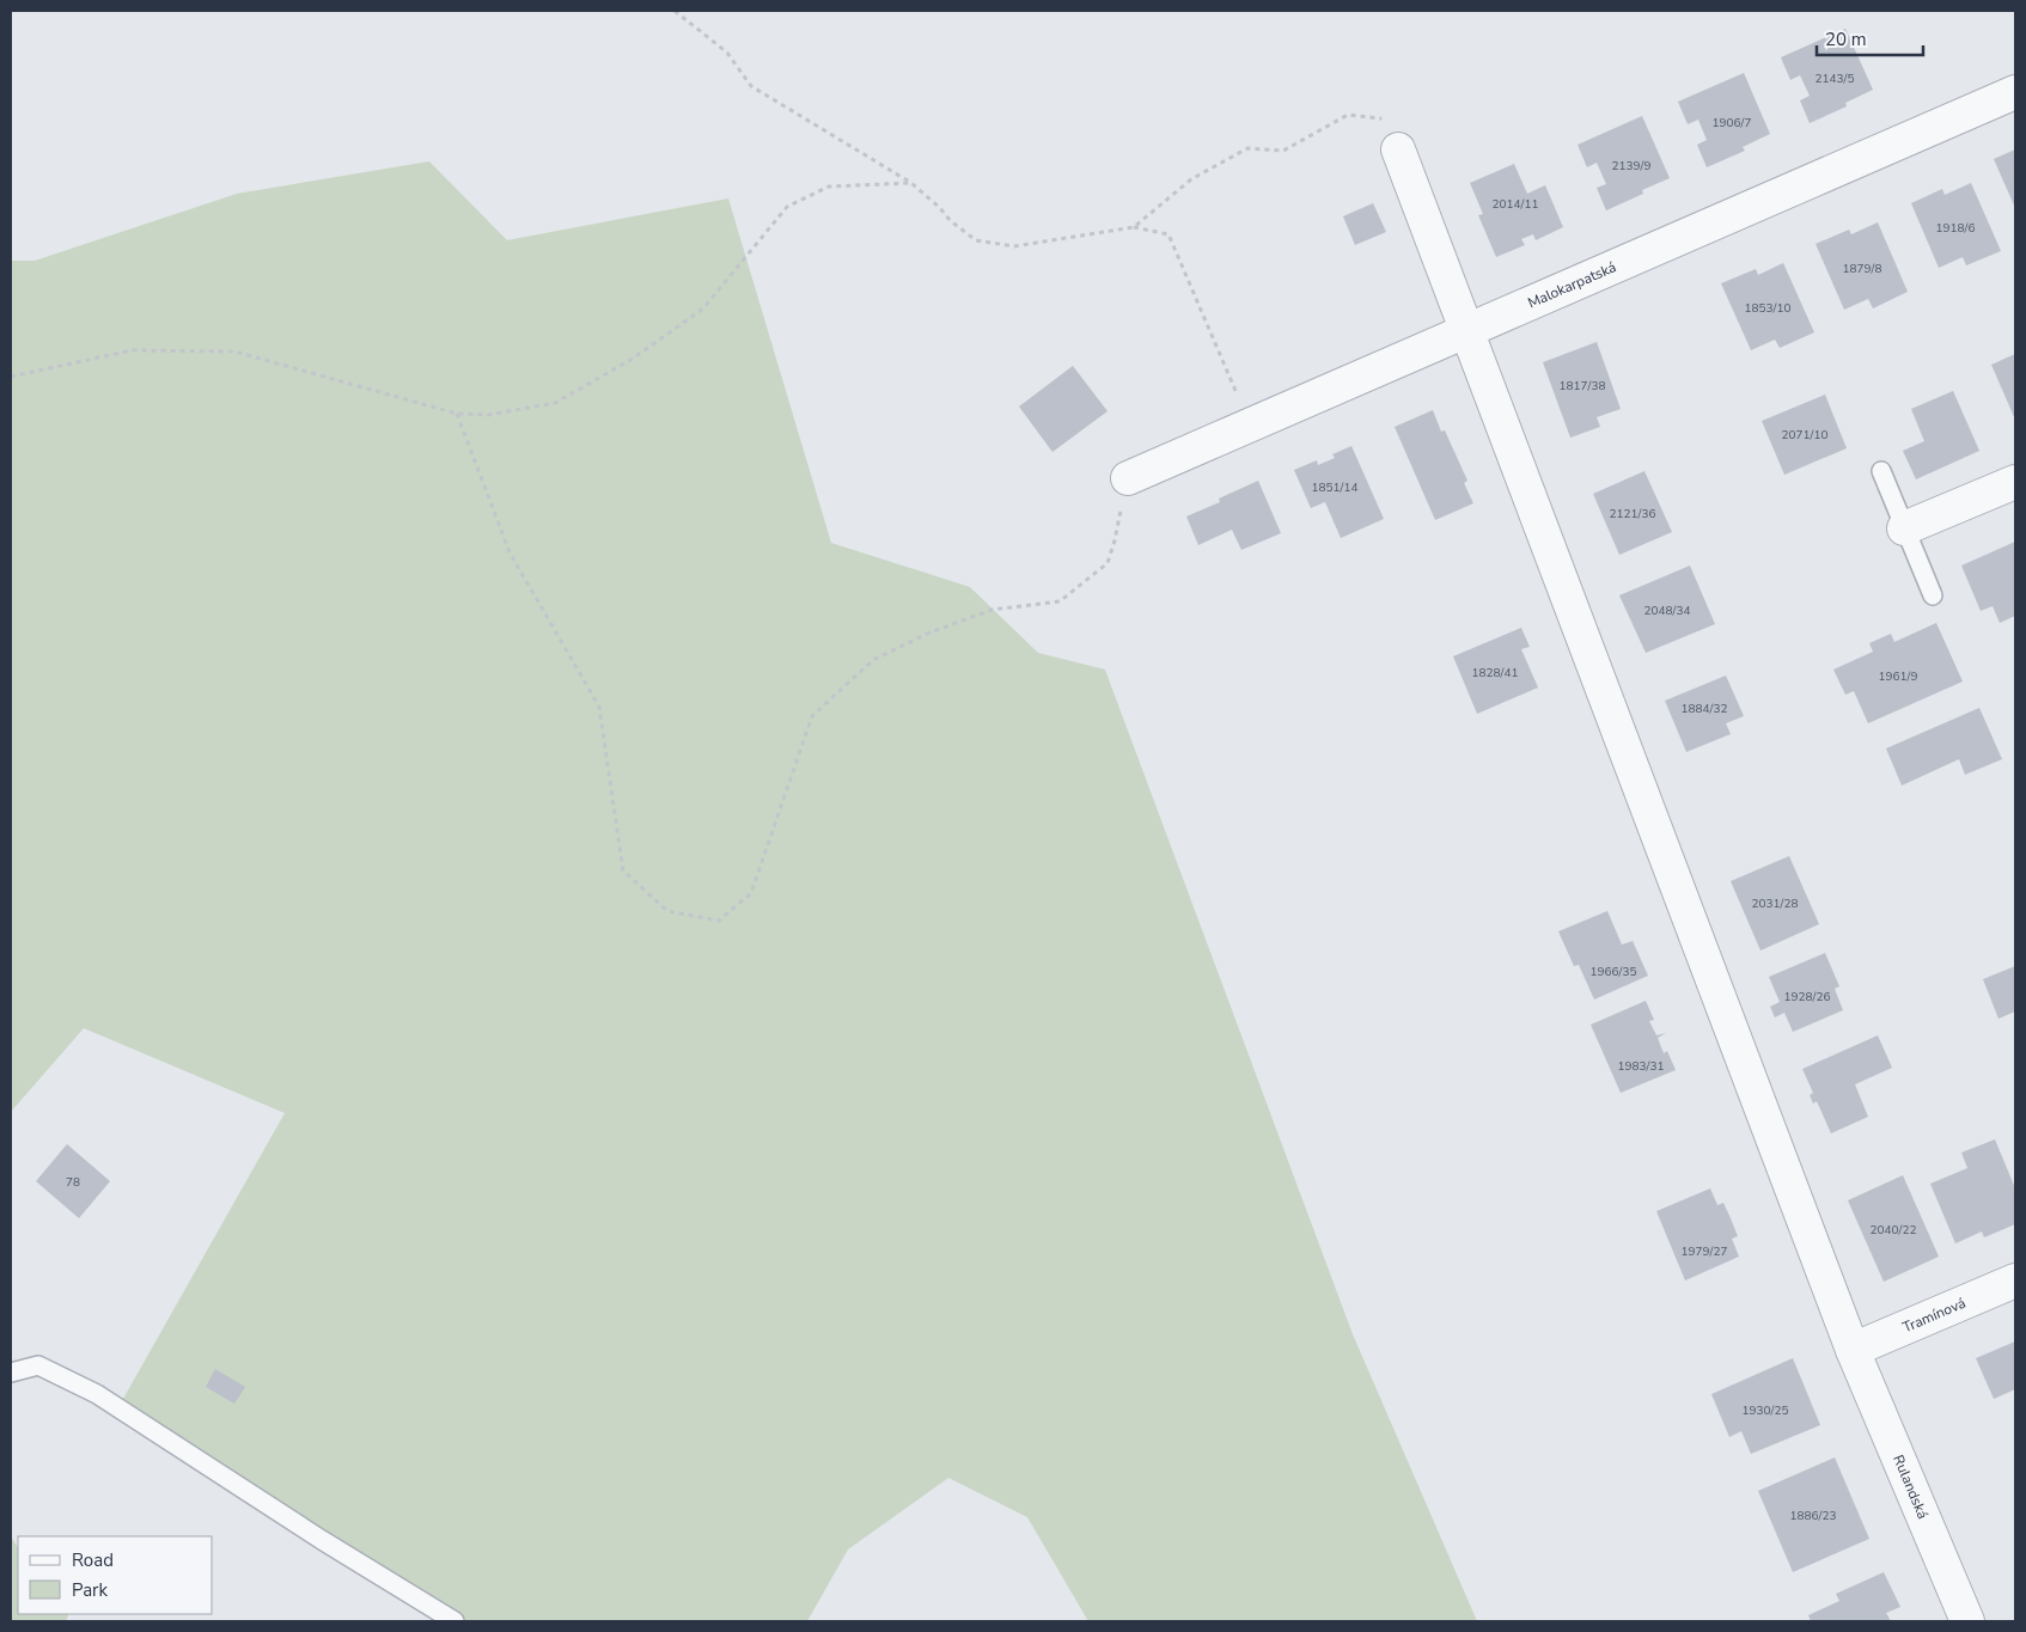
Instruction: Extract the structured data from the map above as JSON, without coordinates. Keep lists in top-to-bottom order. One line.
{"streets":{"street":["Malokarpatská","Tramínová","Rulandská"]},"crossings":[["Malokarpatská","Rulandská"],["Tramínová","Rulandská"]],"house_numbers":["2143/5","1906/7","2139/9","2014/11","1918/6","1879/8","1853/10","1817/38","2071/10","1851/14","2121/36","2048/34","1828/41","1961/9","1884/32","2031/28","1966/35","1928/26","1983/31","78","2040/22","1979/27","1930/25","1886/23"],"legend":["Road","Park"],"scale_bar":"20 m"}
